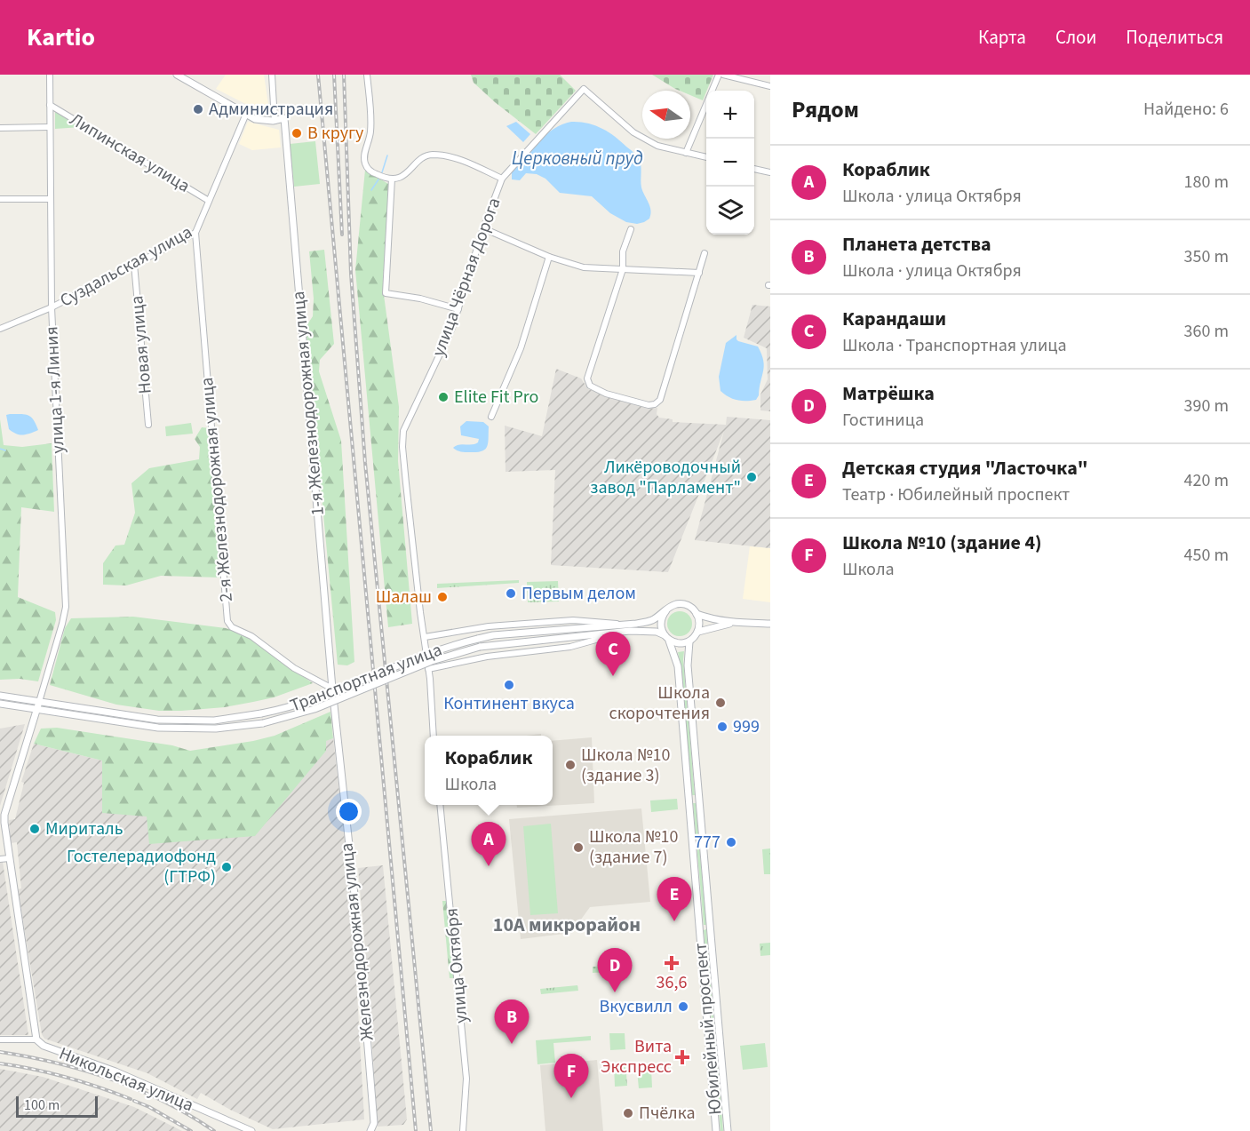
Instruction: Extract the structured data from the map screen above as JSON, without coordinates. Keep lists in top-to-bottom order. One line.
{"streets":{"street":["Липинская улица","Суздальская улица","улица Чёрная Дорога","Новая улица","улица 1-я Линия","1-я Железнодорожная улица","2-я Железнодорожная улица","Транспортная улица","Железнодорожная улица","улица Октября","Юбилейный проспект","Никольская улица"]},"crossings":[["Липинская улица","Суздальская улица"],["Липинская улица","улица 1-я Линия"],["Суздальская улица","Новая улица"],["Суздальская улица","улица 1-я Линия"],["Суздальская улица","2-я Железнодорожная улица"],["улица 1-я Линия","Транспортная улица"],["1-я Железнодорожная улица","2-я Железнодорожная улица"],["1-я Железнодорожная улица","Железнодорожная улица"],["2-я Железнодорожная улица","Железнодорожная улица"],["Транспортная улица","Юбилейный проспект"]],"districts":["10А микрорайон"],"water":["Церковный пруд"],"places":{"other":["Администрация","В кругу","Elite Fit Pro","Ликёроводочный завод \"Парламент\"","Первым делом","Шалаш","Континент вкуса","Школа скорочтения","999","Школа №10 (здание 3)","Мириталь","777","Школа №10 (здание 7)","Гостелерадиофонд (ГТРФ)","Вкусвилл","Пчёлка"],"health":["36,6","Вита Экспресс"]},"scale_bar":"100 m","north":"left","page":{"header":"Kartio","nav":["Карта","Слои","Поделиться"],"heading":["Рядом","Найдено: 6"],"map_buttons":["+","−"],"list":[{"mark":"A","name":"Кораблик","note":"Школа · улица Октября","value":"180 m"},{"mark":"B","name":"Планета детства","note":"Школа · улица Октября","value":"350 m"},{"mark":"C","name":"Карандаши","note":"Школа · Транспортная улица","value":"360 m"},{"mark":"D","name":"Матрёшка","note":"Гостиница","value":"390 m"},{"mark":"E","name":"Детская студия \"Ласточка\"","note":"Театр · Юбилейный проспект","value":"420 m"},{"mark":"F","name":"Школа №10 (здание 4)","note":"Школа","value":"450 m"}],"pins":["C","A","E","D","B","F"],"popup":["Кораблик","Школа"],"scale":"100 m"}}
